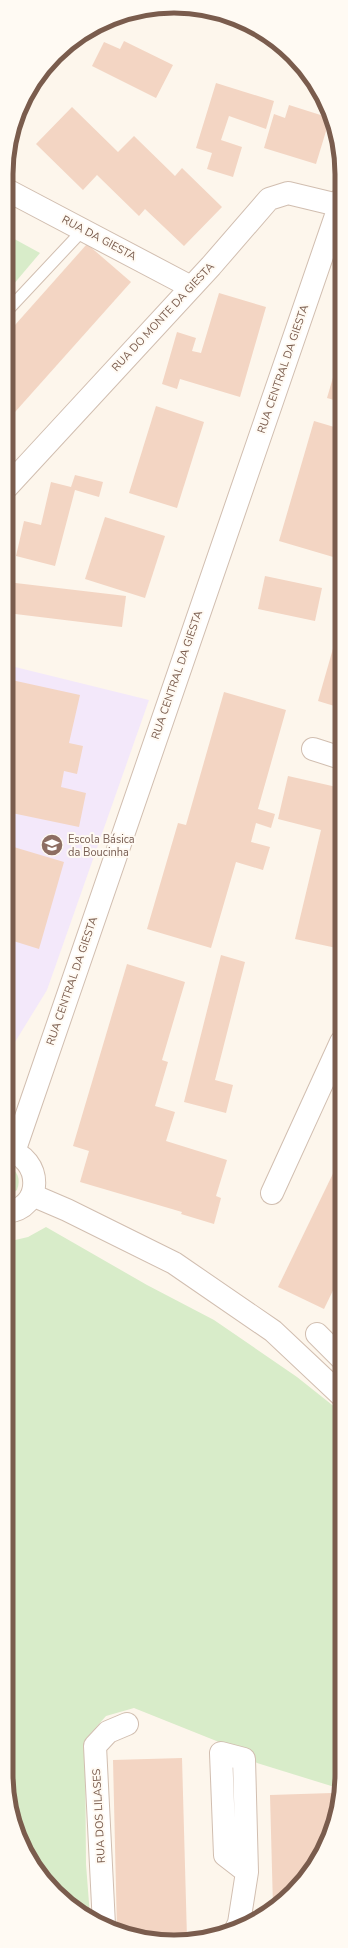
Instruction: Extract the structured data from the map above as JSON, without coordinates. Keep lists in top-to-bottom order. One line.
{"streets":{"street":["RUA DA GIESTA","RUA DO MONTE DA GIESTA","RUA CENTRAL DA GIESTA","RUA DOS LILASES"]},"crossings":[["RUA DA GIESTA","RUA DO MONTE DA GIESTA"]],"places":{"school or university":["Escola Básica da Boucinha"]}}
